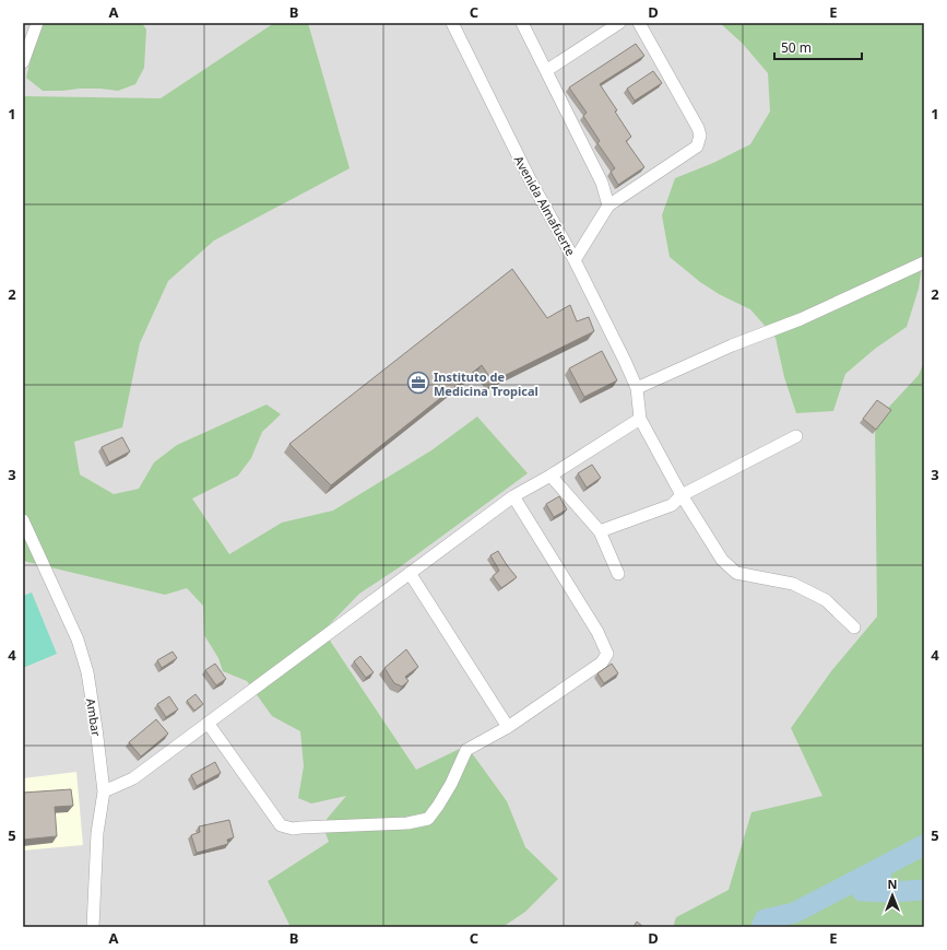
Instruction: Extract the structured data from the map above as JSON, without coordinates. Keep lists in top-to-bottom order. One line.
{"streets":{"street":["Avenida Almafuerte","Ambar"]},"places":{"office":["Instituto de Medicina Tropical"]},"scale_bar":"50 m","north":"top","grid":{"columns":["A","B","C","D","E"],"rows":["1","2","3","4","5"]}}
